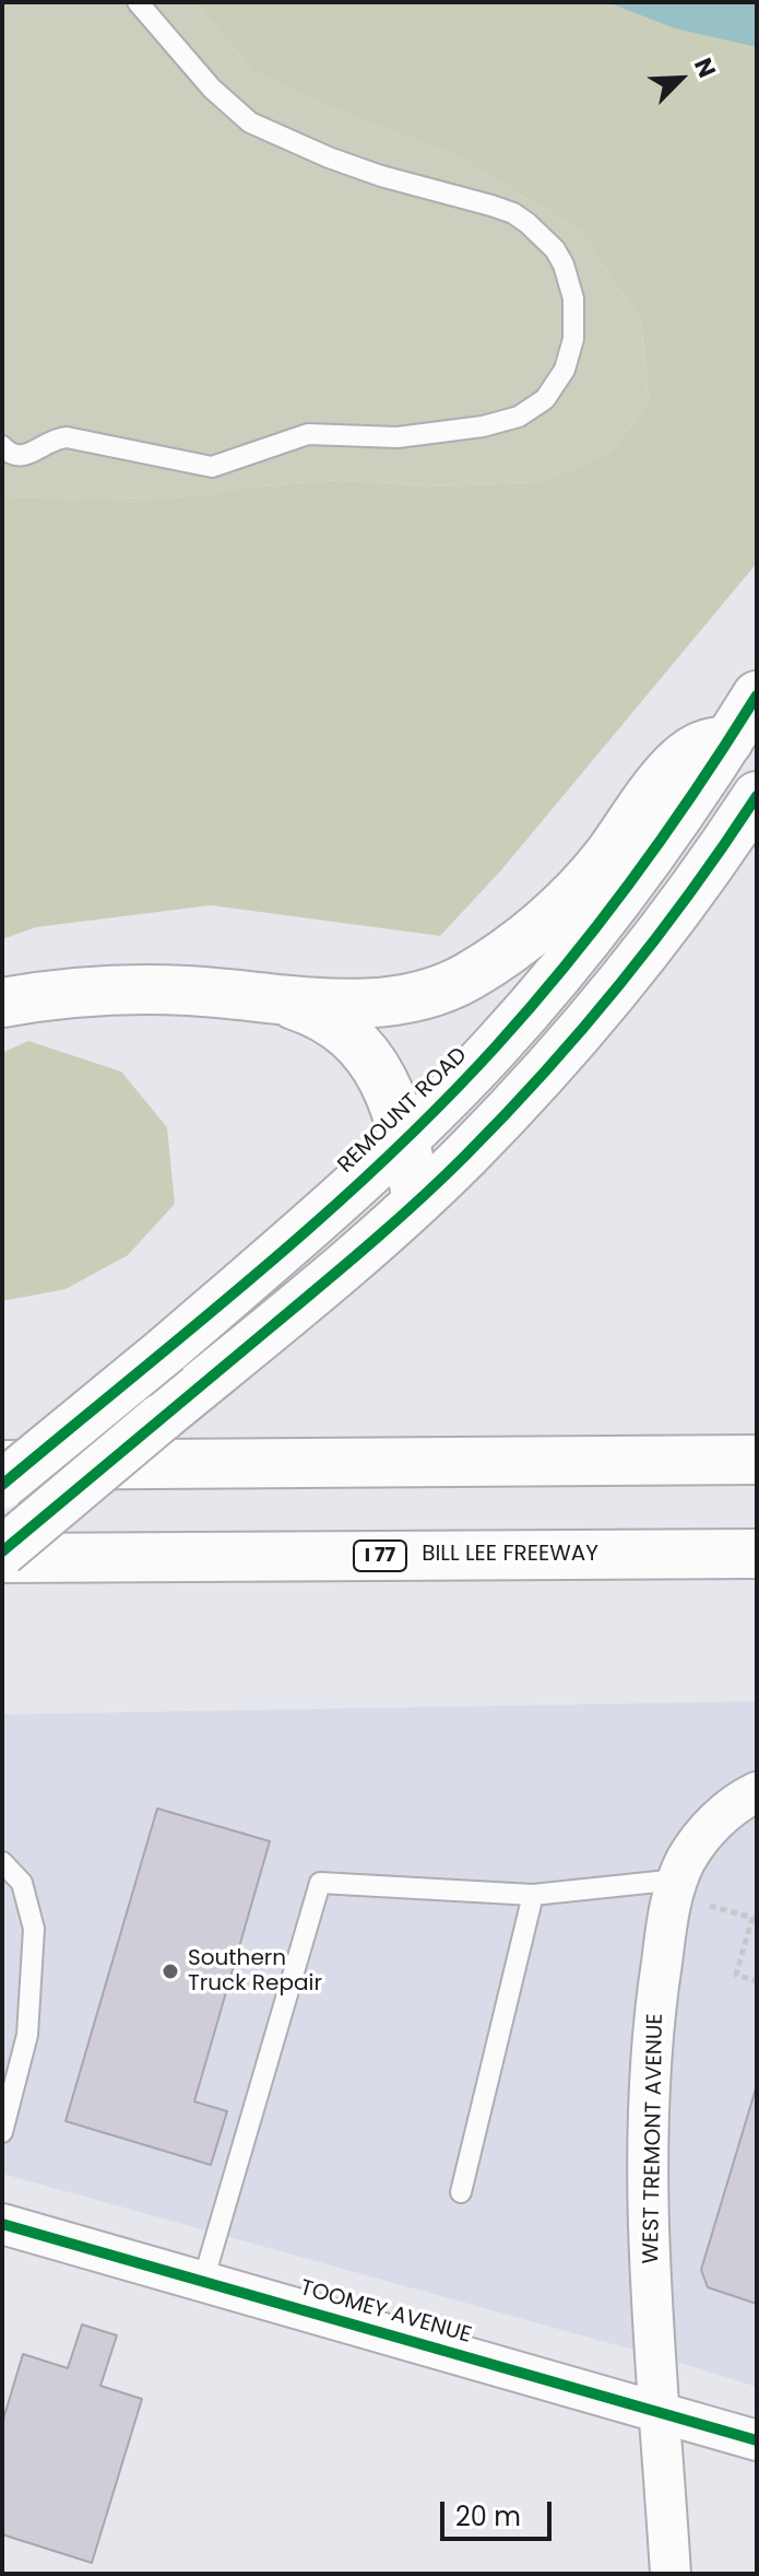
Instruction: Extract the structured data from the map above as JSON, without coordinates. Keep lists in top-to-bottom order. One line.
{"streets":{"main road":["REMOUNT ROAD","BILL LEE FREEWAY","I 77"],"street":["WEST TREMONT AVENUE","TOOMEY AVENUE"]},"crossings":[["WEST TREMONT AVENUE","TOOMEY AVENUE"]],"places":["Southern Truck Repair"],"scale_bar":"20 m","north":"top right"}
